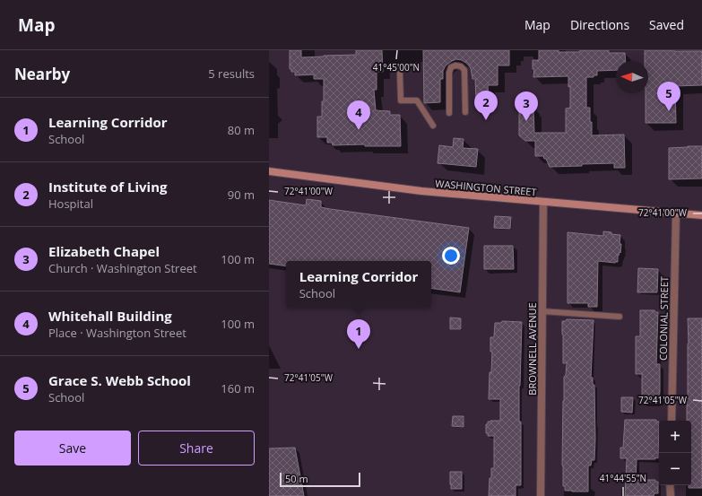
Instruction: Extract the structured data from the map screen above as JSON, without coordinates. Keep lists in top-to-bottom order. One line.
{"streets":{"main road":["WASHINGTON STREET"],"street":["COLONIAL STREET","BROWNELL AVENUE"]},"crossings":[["WASHINGTON STREET","COLONIAL STREET"],["WASHINGTON STREET","BROWNELL AVENUE"]],"scale_bar":"50 m","north":"left","page":{"header":"Map","nav":["Map","Directions","Saved"],"heading":["Nearby","5 results"],"pins":["5","2","3","4","1"],"list":[{"mark":"1","name":"Learning Corridor","note":"School","value":"80 m"},{"mark":"2","name":"Institute of Living","note":"Hospital","value":"90 m"},{"mark":"3","name":"Elizabeth Chapel","note":"Church · Washington Street","value":"100 m"},{"mark":"4","name":"Whitehall Building","note":"Place · Washington Street","value":"100 m"},{"mark":"5","name":"Grace S. Webb School","note":"School","value":"160 m"}],"popup":["Learning Corridor","School"],"buttons":["Save","Share"],"map_buttons":["+","−"],"scale":"50 m"},"coordinates":["41°45'00\"N","72°41'00\"W","72°41'05\"W","41°44'55\"N"]}
